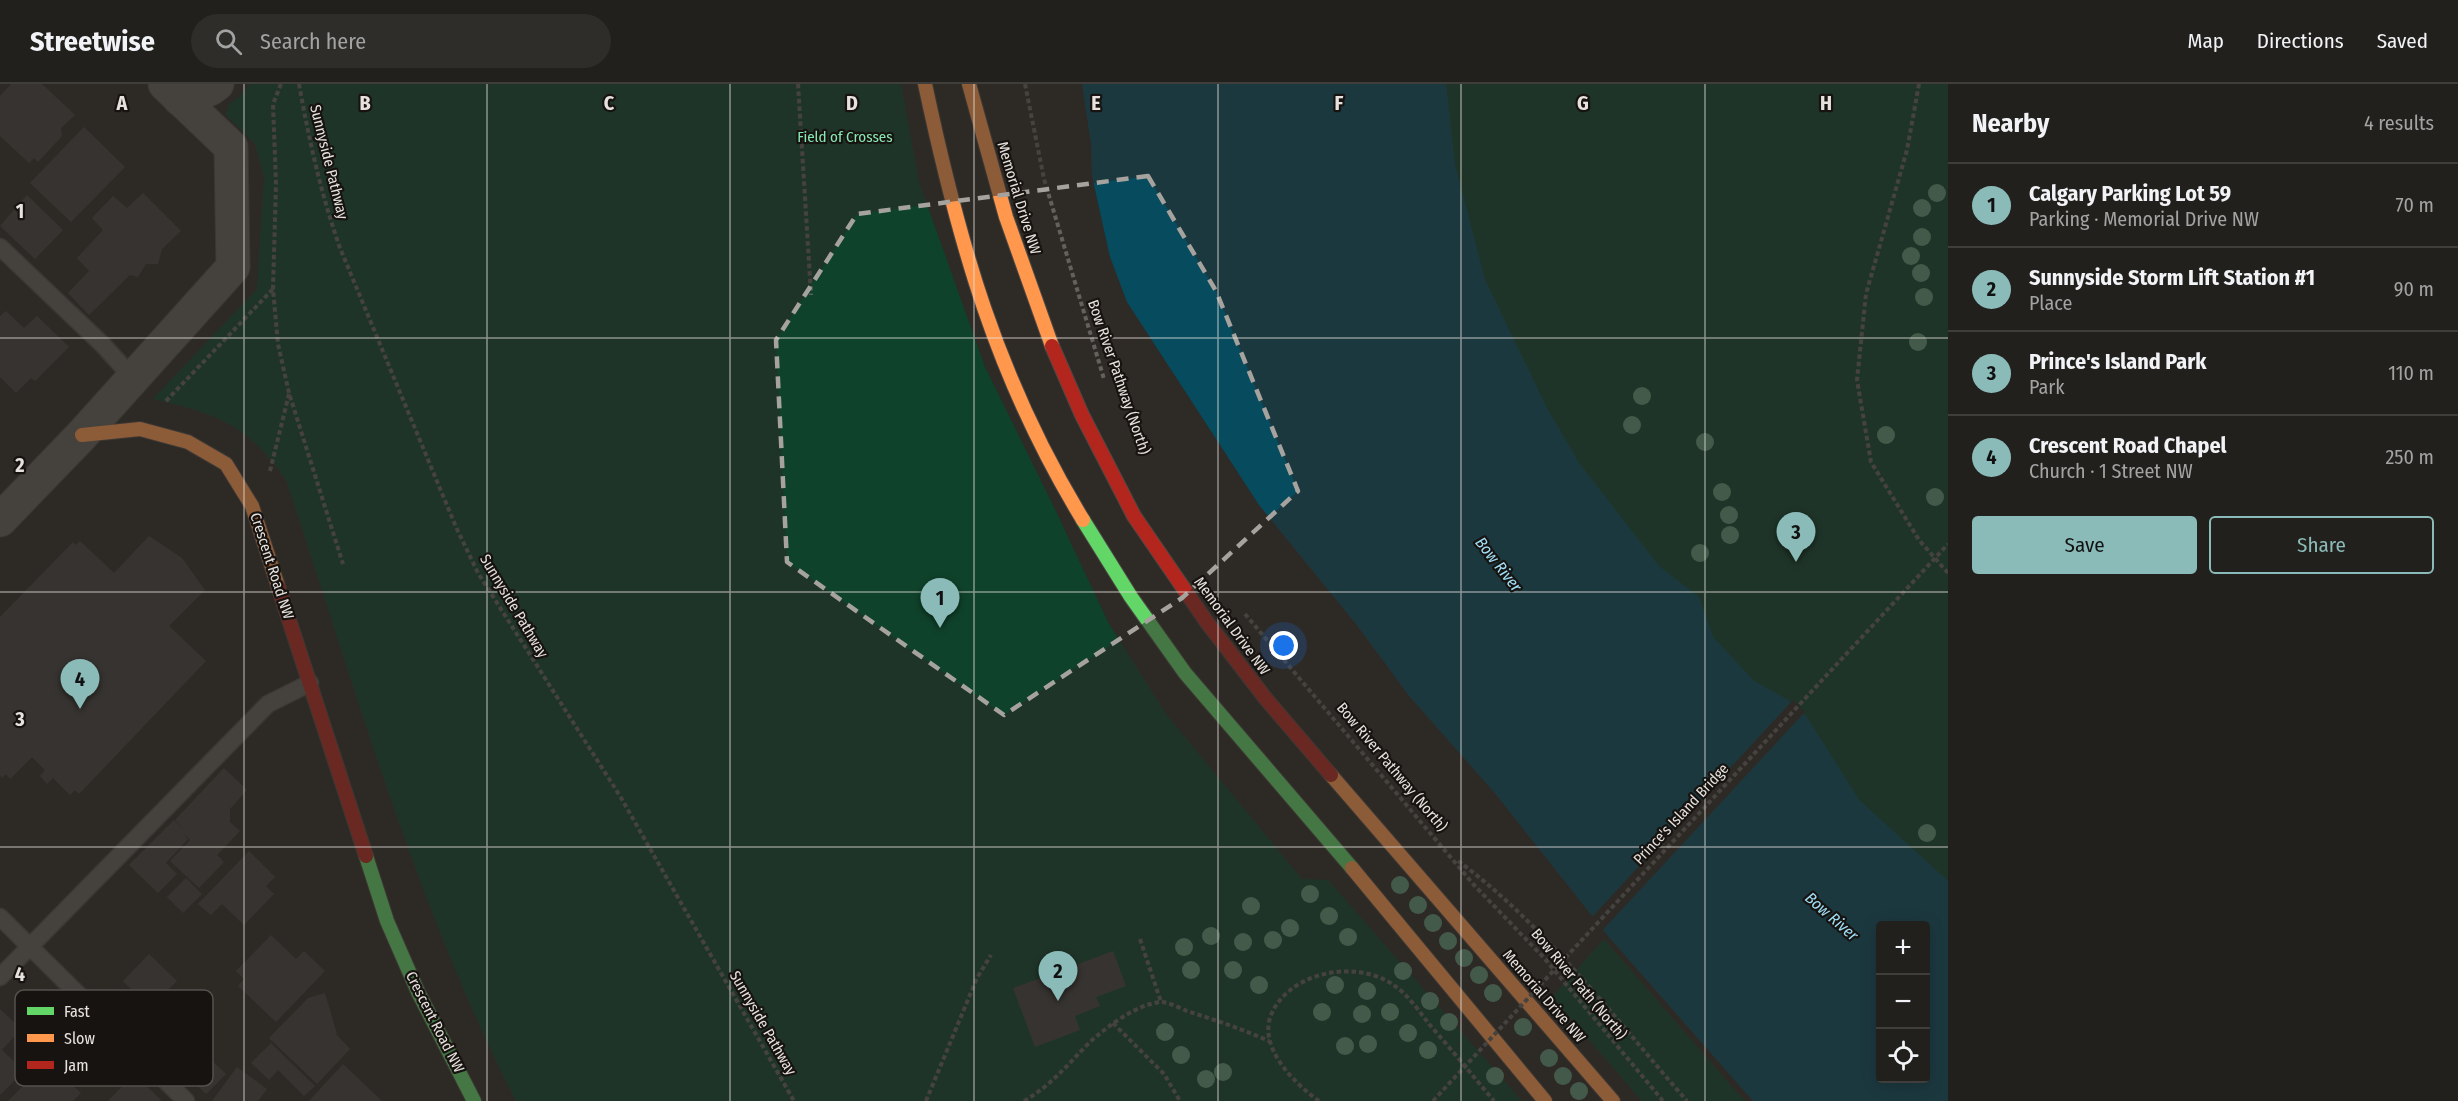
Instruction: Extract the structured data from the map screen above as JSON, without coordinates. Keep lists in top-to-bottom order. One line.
{"streets":{"main road":["Memorial Drive NW","Crescent Road NW"],"path":["Sunnyside Pathway","Bow River Pathway (North)","Prince's Island Bridge","Bow River Path (North)"]},"crossings":[["Bow River Pathway (North)","Prince's Island Bridge"],["Bow River Pathway (North)","Bow River Path (North)"]],"water":["Bow River"],"parks":["Field of Crosses"],"legend":["Fast","Slow","Jam"],"page":{"header":"Streetwise","search":"Search here","nav":["Map","Directions","Saved"],"heading":["Nearby","4 results"],"list":[{"mark":"1","name":"Calgary Parking Lot 59","note":"Parking · Memorial Drive NW","value":"70 m"},{"mark":"2","name":"Sunnyside Storm Lift Station #1","note":"Place","value":"90 m"},{"mark":"3","name":"Prince's Island Park","note":"Park","value":"110 m"},{"mark":"4","name":"Crescent Road Chapel","note":"Church · 1 Street NW","value":"250 m"}],"buttons":["Save","Share"],"pins":["3","1","4","2"],"map_buttons":["+","−"]},"grid":{"columns":["A","B","C","D","E","F","G","H"],"rows":["1","2","3","4"]}}
